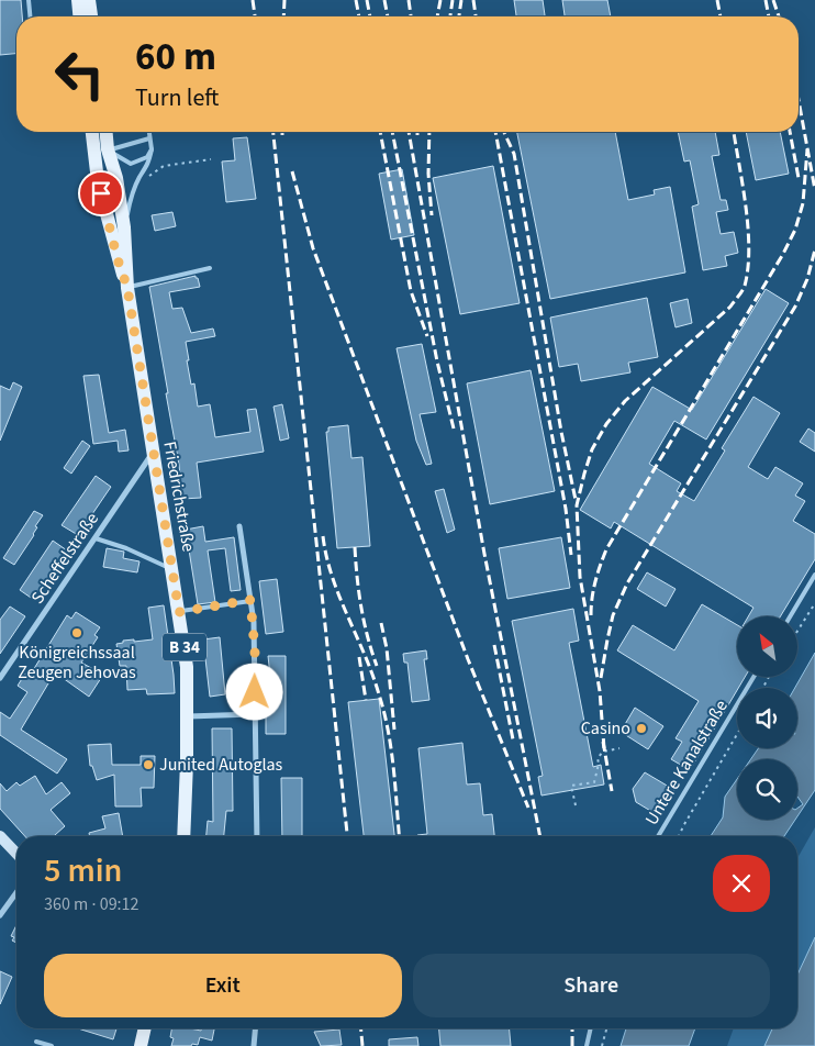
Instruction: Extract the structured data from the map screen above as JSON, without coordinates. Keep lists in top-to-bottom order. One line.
{"streets":{"main road":["Friedrichstraße","B 34"],"street":["Scheffelstraße"],"lane":["Untere Kanalstraße"]},"crossings":[["Friedrichstraße","Scheffelstraße"],["Friedrichstraße","B 34"]],"places":["Königreichssaal Zeugen Jehovas","Casino","Junited Autoglas"],"north":"top left","page":{"turn":["60 m","Turn left"],"heading":["5 min","360 m · 09:12"],"buttons":["Exit","Share"]}}
